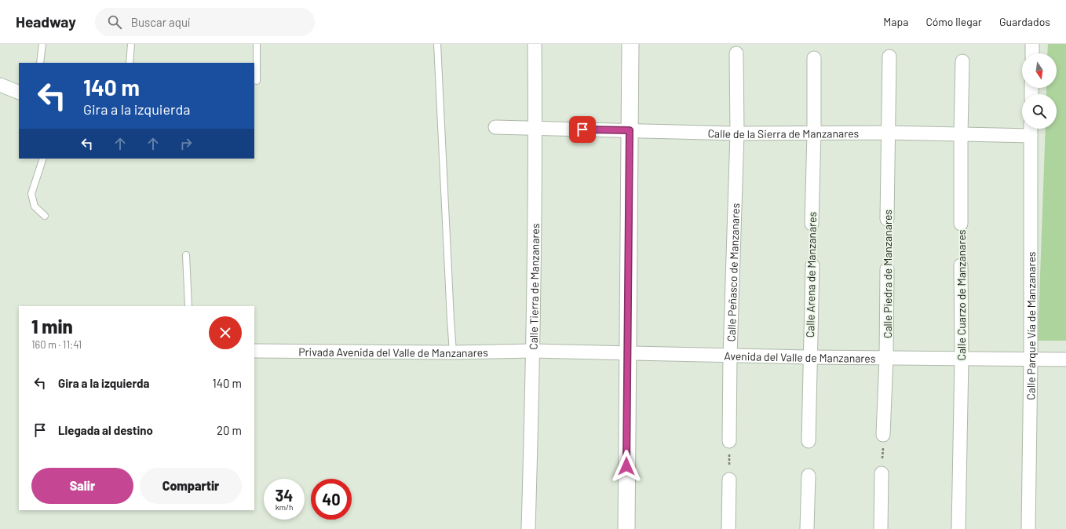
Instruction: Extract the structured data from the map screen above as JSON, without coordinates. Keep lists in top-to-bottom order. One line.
{"streets":{"street":["Calle de la Sierra de Manzanares","Calle Peñasco de Manzanares","Calle Piedra de Manzanares","Calle Arena de Manzanares","Calle Tierra de Manzanares","Calle Cuarzo de Manzanares","Calle Parque Vía de Manzanares","Privada Avenida del Valle de Manzanares","Avenida del Valle de Manzanares"]},"crossings":[["Calle de la Sierra de Manzanares","Calle Peñasco de Manzanares"],["Calle de la Sierra de Manzanares","Calle Piedra de Manzanares"],["Calle de la Sierra de Manzanares","Calle Arena de Manzanares"],["Calle de la Sierra de Manzanares","Calle Tierra de Manzanares"],["Calle de la Sierra de Manzanares","Calle Cuarzo de Manzanares"],["Calle de la Sierra de Manzanares","Calle Parque Vía de Manzanares"],["Calle Peñasco de Manzanares","Avenida del Valle de Manzanares"],["Calle Piedra de Manzanares","Avenida del Valle de Manzanares"],["Calle Arena de Manzanares","Avenida del Valle de Manzanares"],["Calle Tierra de Manzanares","Privada Avenida del Valle de Manzanares"],["Calle Tierra de Manzanares","Avenida del Valle de Manzanares"],["Calle Cuarzo de Manzanares","Avenida del Valle de Manzanares"],["Calle Parque Vía de Manzanares","Avenida del Valle de Manzanares"],["Privada Avenida del Valle de Manzanares","Avenida del Valle de Manzanares"]],"north":"bottom","page":{"header":"Headway","search":"Buscar aquí","nav":["Mapa","Cómo llegar","Guardados"],"turn":["140 m","Gira a la izquierda"],"heading":["1 min","160 m · 11:41"],"list":[{"name":"Gira a la izquierda","value":"140 m"},{"name":"Llegada al destino","value":"20 m"}],"buttons":["Salir","Compartir"],"speed":"34 km/h","limit":"40"}}
